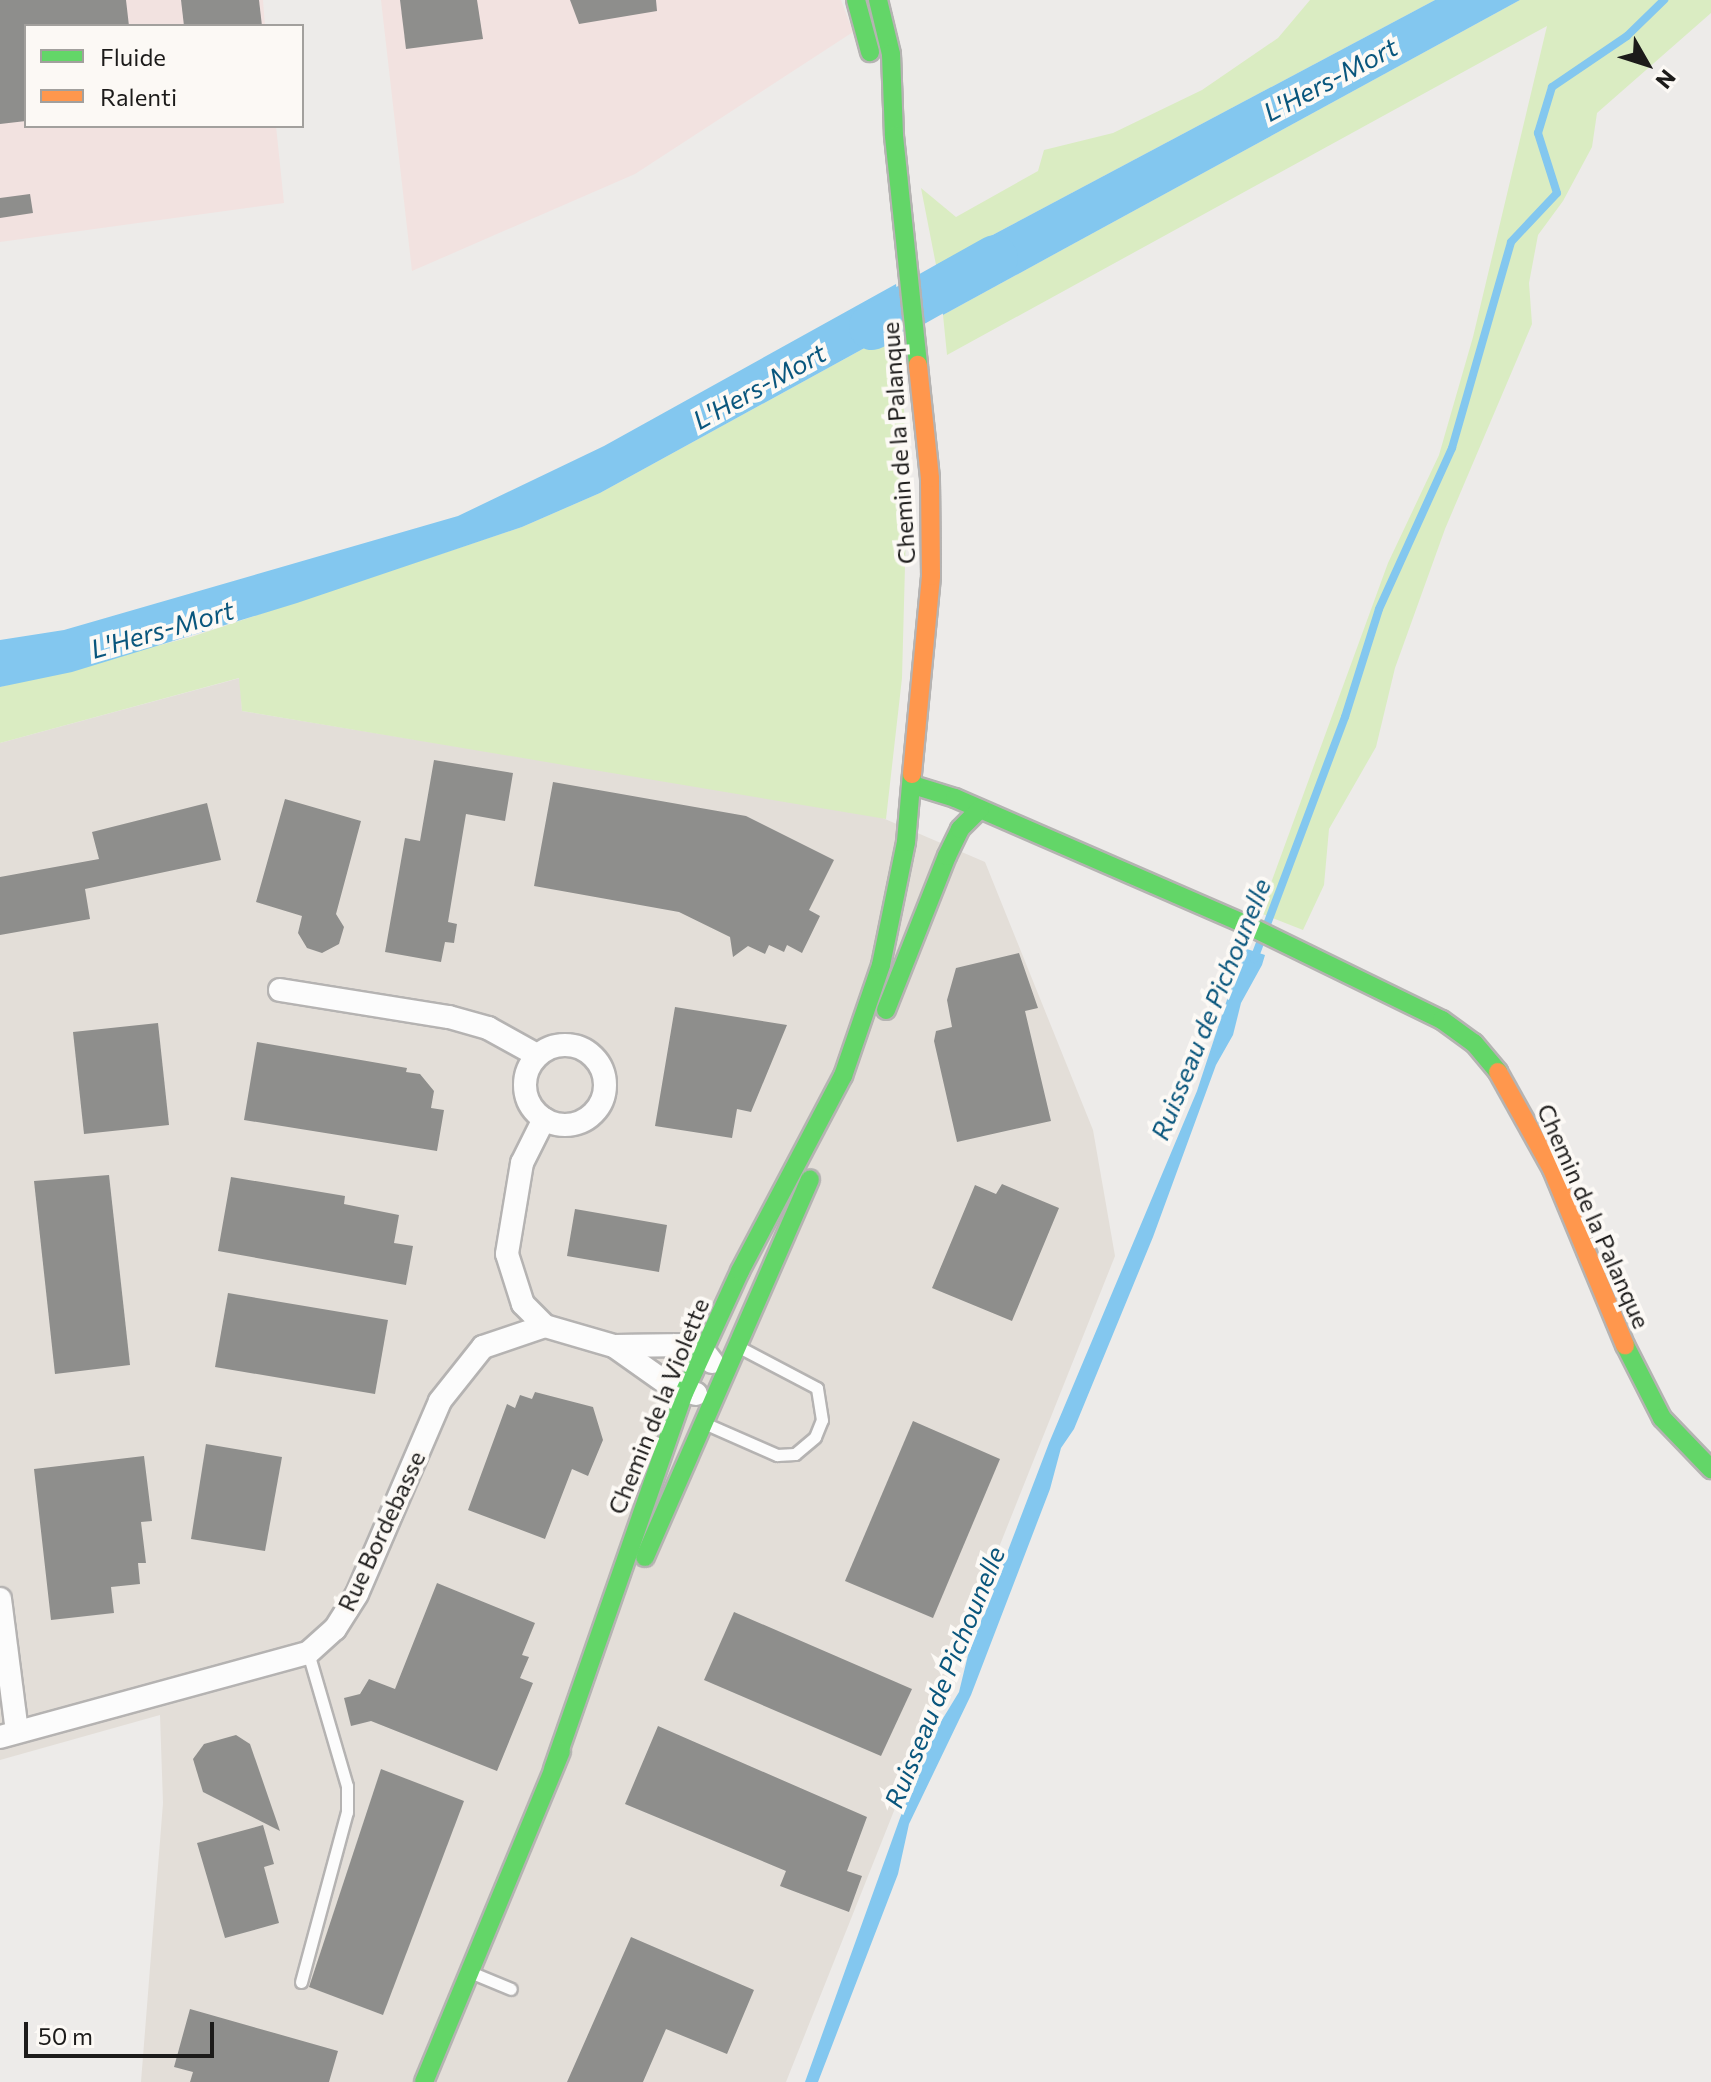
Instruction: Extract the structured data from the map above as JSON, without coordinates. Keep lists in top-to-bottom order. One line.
{"streets":{"street":["Chemin de la Palanque","Chemin de la Violette","Rue Bordebasse"]},"crossings":[["Chemin de la Palanque","Chemin de la Violette"]],"water":["L'Hers-Mort","Ruisseau de Pichounelle"],"legend":["Fluide","Ralenti"],"scale_bar":"50 m","north":"bottom right"}
